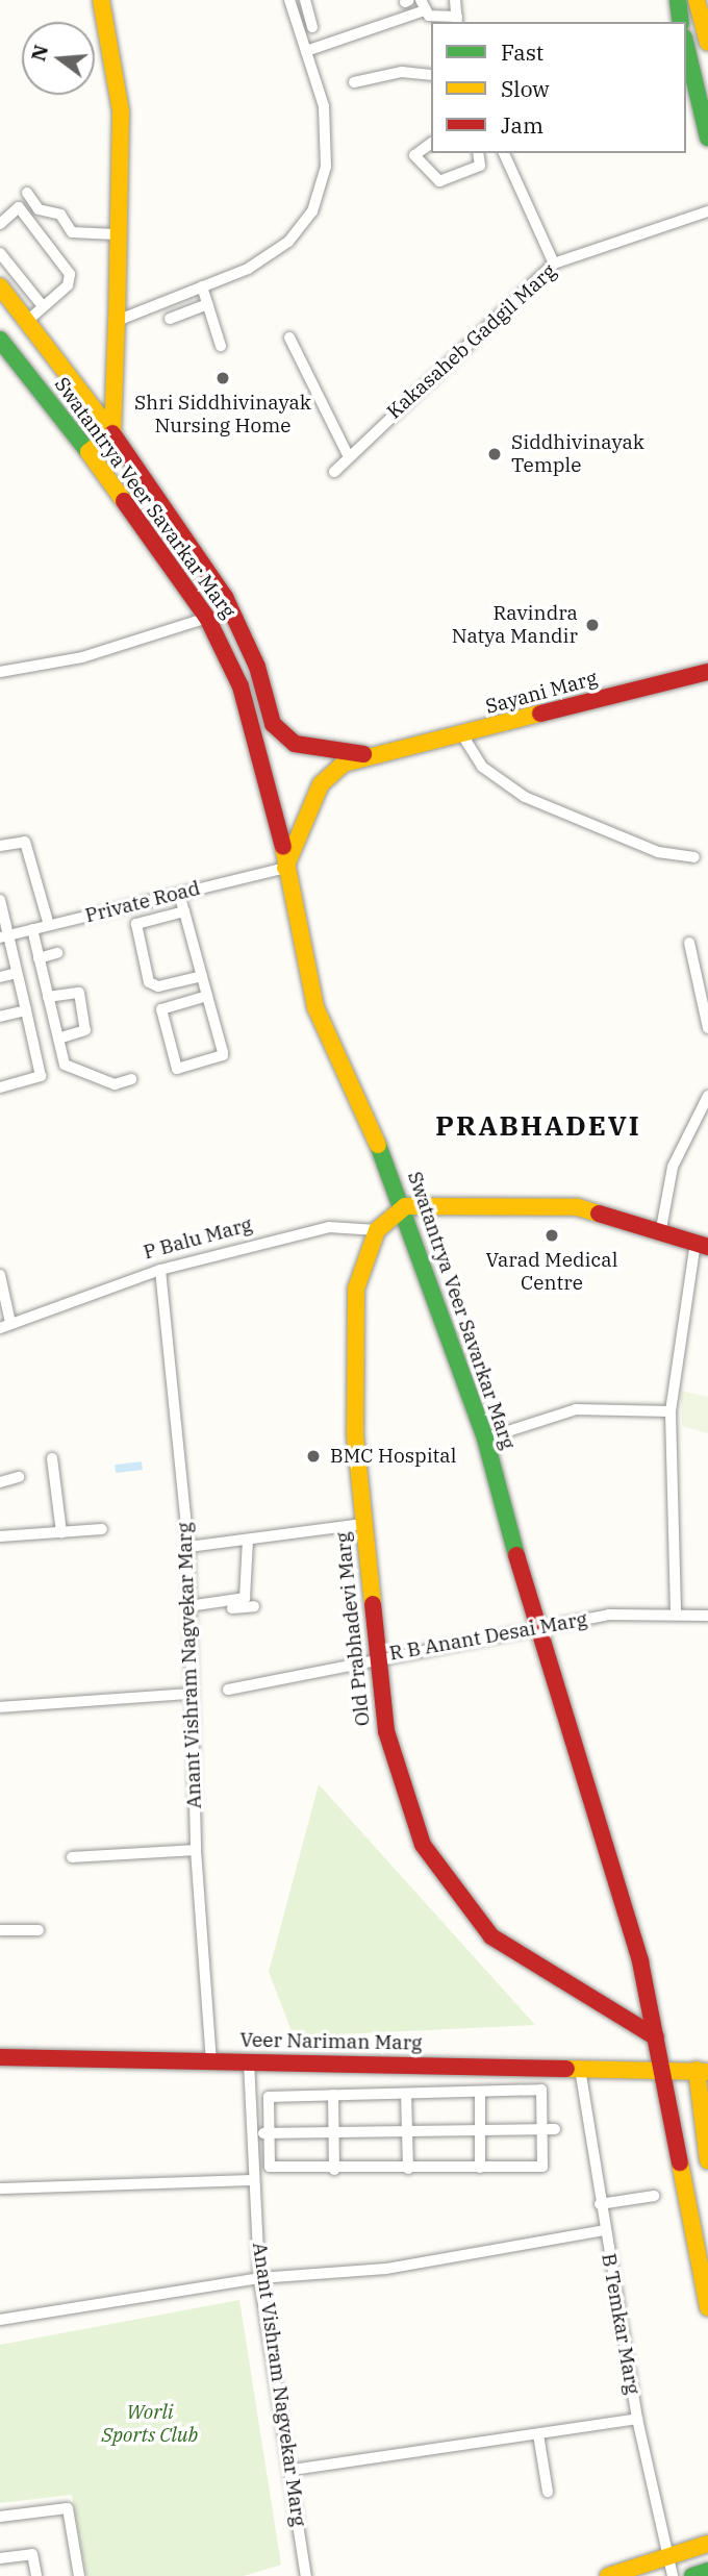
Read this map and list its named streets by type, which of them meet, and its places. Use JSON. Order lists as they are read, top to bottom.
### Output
{
  "streets": {
    "main road": [
      "Swatantrya Veer Savarkar Marg",
      "Sayani Marg",
      "Old Prabhadevi Marg",
      "Veer Nariman Marg"
    ],
    "street": [
      "Kakasaheb Gadgil Marg",
      "Private Road",
      "P Balu Marg",
      "R B Anant Desai Marg",
      "Anant Vishram Nagvekar Marg",
      "B Temkar Marg"
    ]
  },
  "crossings": [
    ["Swatantrya Veer Savarkar Marg", "Sayani Marg"],
    ["Swatantrya Veer Savarkar Marg", "Private Road"],
    ["Swatantrya Veer Savarkar Marg", "Old Prabhadevi Marg"],
    ["Swatantrya Veer Savarkar Marg", "R B Anant Desai Marg"],
    ["Swatantrya Veer Savarkar Marg", "Veer Nariman Marg"],
    ["Sayani Marg", "Private Road"],
    ["P Balu Marg", "Old Prabhadevi Marg"],
    ["P Balu Marg", "Anant Vishram Nagvekar Marg"],
    ["Old Prabhadevi Marg", "R B Anant Desai Marg"],
    ["Anant Vishram Nagvekar Marg", "Veer Nariman Marg"],
    ["Veer Nariman Marg", "B Temkar Marg"]
  ],
  "districts": ["PRABHADEVI"],
  "parks": ["Worli Sports Club"],
  "places": [
    "Shri Siddhivinayak Nursing Home",
    "Siddhivinayak Temple",
    "Ravindra Natya Mandir",
    "Varad Medical Centre",
    "BMC Hospital"
  ],
  "legend": ["Fast", "Slow", "Jam"],
  "north": "left"
}
